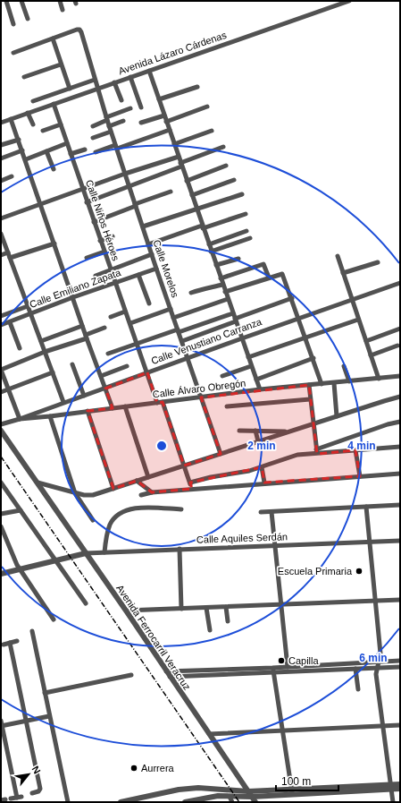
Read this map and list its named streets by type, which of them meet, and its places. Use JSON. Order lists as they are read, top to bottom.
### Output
{
  "streets": {
    "street": [
      "Avenida Lázaro Cárdenas",
      "Calle Niños Héroes",
      "Calle Morelos",
      "Calle Emiliano Zapata",
      "Calle Venustiano Carranza",
      "Calle Álvaro Obregón",
      "Calle Aquiles Serdán",
      "Avenida Ferrocarril Veracruz"
    ]
  },
  "crossings": [
    ["Avenida Lázaro Cárdenas", "Calle Niños Héroes"],
    ["Avenida Lázaro Cárdenas", "Calle Morelos"],
    ["Calle Niños Héroes", "Calle Emiliano Zapata"],
    ["Calle Niños Héroes", "Calle Venustiano Carranza"],
    ["Calle Niños Héroes", "Calle Álvaro Obregón"],
    ["Calle Morelos", "Calle Emiliano Zapata"],
    ["Calle Morelos", "Calle Venustiano Carranza"],
    ["Calle Morelos", "Calle Álvaro Obregón"],
    ["Calle Venustiano Carranza", "Calle Álvaro Obregón"],
    ["Calle Aquiles Serdán", "Avenida Ferrocarril Veracruz"]
  ],
  "places": ["Escuela Primaria", "Capilla", "Aurrera"],
  "scale_bar": "100 m",
  "north": "top right",
  "rings": ["2 min", "4 min", "6 min"]
}
